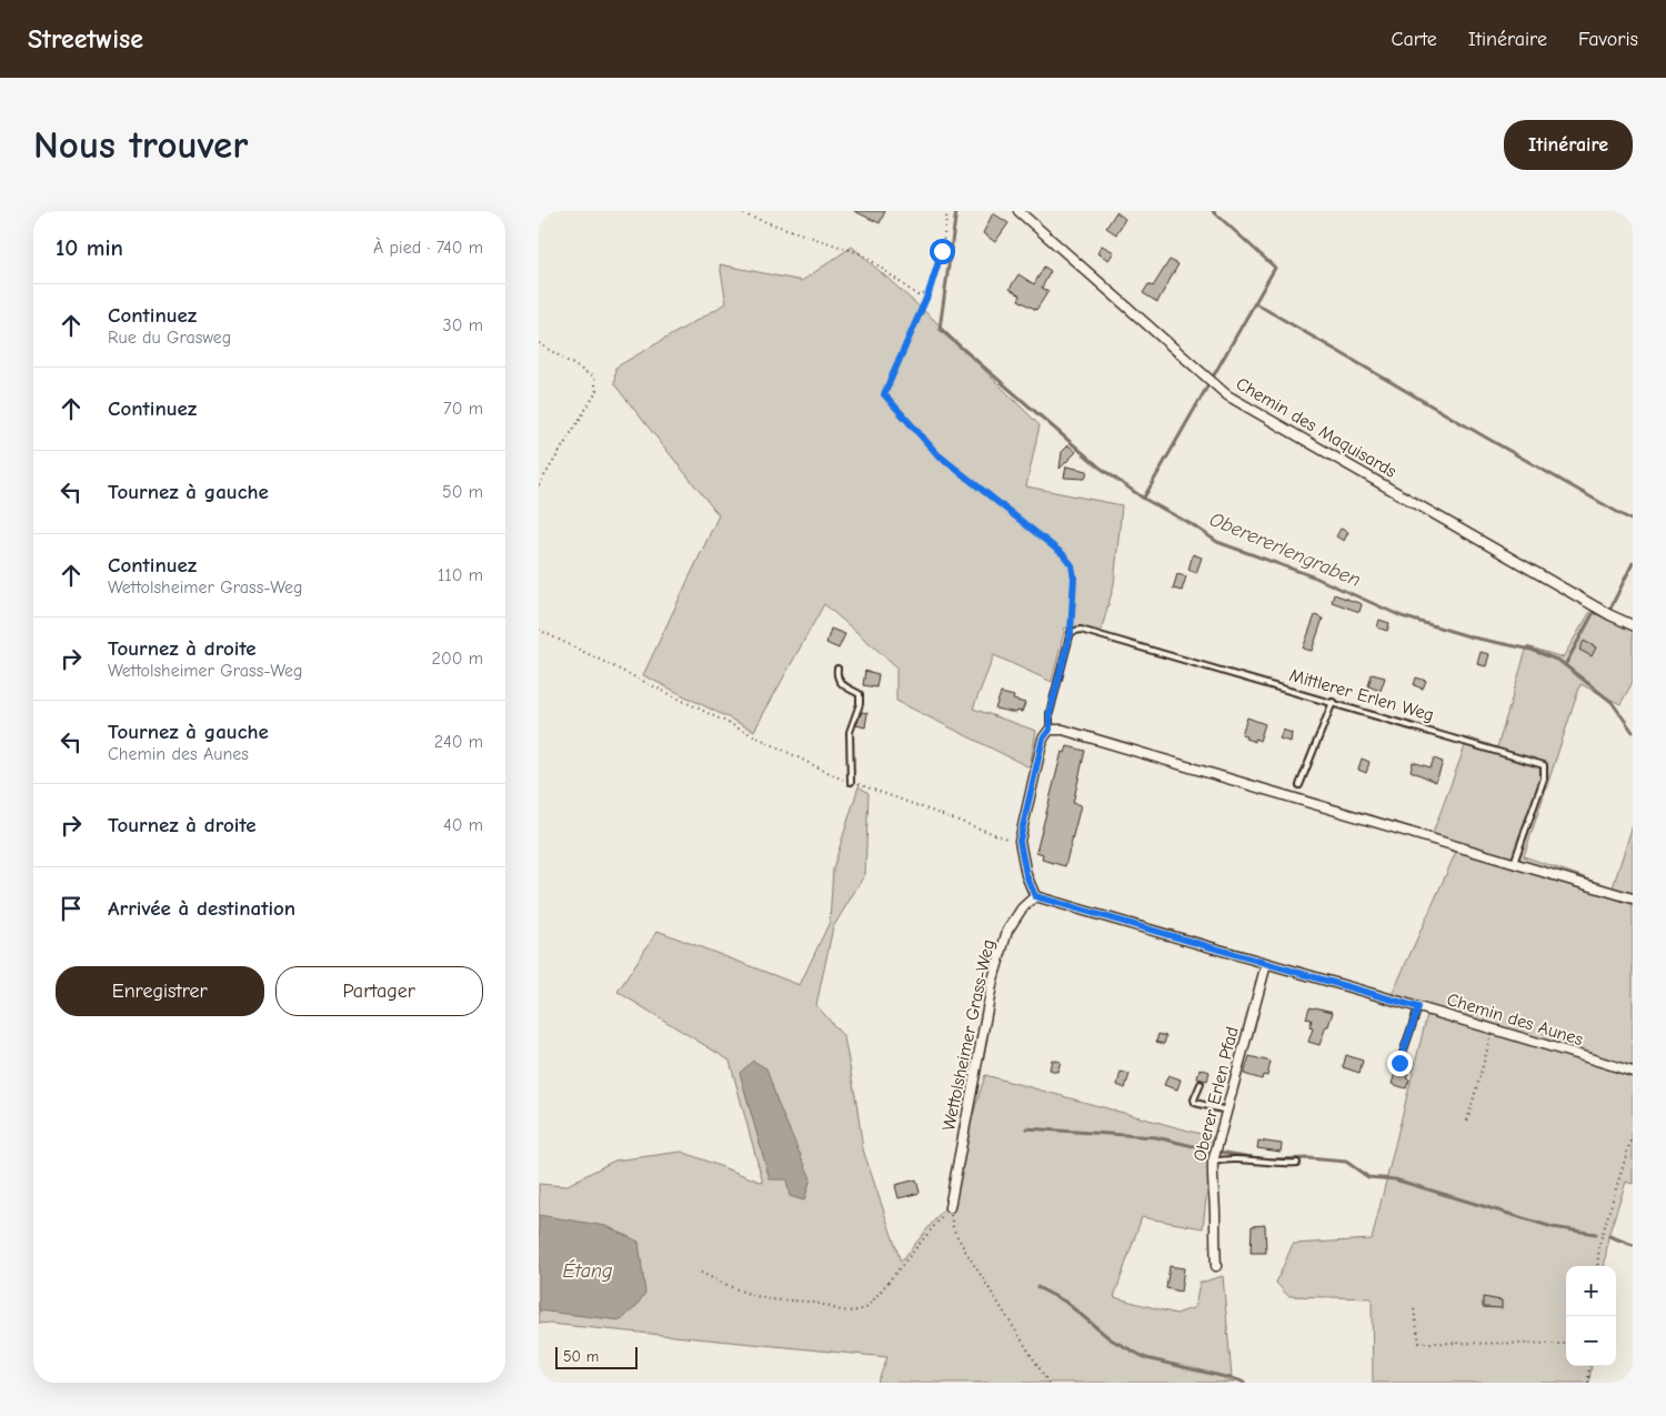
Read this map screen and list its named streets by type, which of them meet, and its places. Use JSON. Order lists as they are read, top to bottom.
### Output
{
  "streets": {
    "street": [
      "Chemin des Maquisards",
      "Chemin des Aunes",
      "Wettolsheimer Grass-Weg",
      "Oberer Erlen Pfad"
    ],
    "lane": ["Mittlerer Erlen Weg"]
  },
  "crossings": [
    ["Chemin des Aunes", "Wettolsheimer Grass-Weg"],
    ["Chemin des Aunes", "Oberer Erlen Pfad"]
  ],
  "water": ["Oberererlengraben", "Étang"],
  "scale_bar": "50 m",
  "page": {
    "header": "Streetwise",
    "nav": ["Carte", "Itinéraire", "Favoris"],
    "buttons": [
      "Itinéraire",
      ["Enregistrer", "Partager"]
    ],
    "title": "Nous trouver",
    "heading": ["10 min", "À pied · 740 m"],
    "list": [
      ["Continuez", "Rue du Grasweg", "30 m"],
      ["Continuez", "70 m"],
      ["Tournez à gauche", "50 m"],
      ["Continuez", "Wettolsheimer Grass-Weg", "110 m"],
      ["Tournez à droite", "Wettolsheimer Grass-Weg", "200 m"],
      ["Tournez à gauche", "Chemin des Aunes", "240 m"],
      ["Tournez à droite", "40 m"],
      "Arrivée à destination"
    ],
    "map_buttons": ["+", "−"],
    "scale": "50 m"
  }
}
